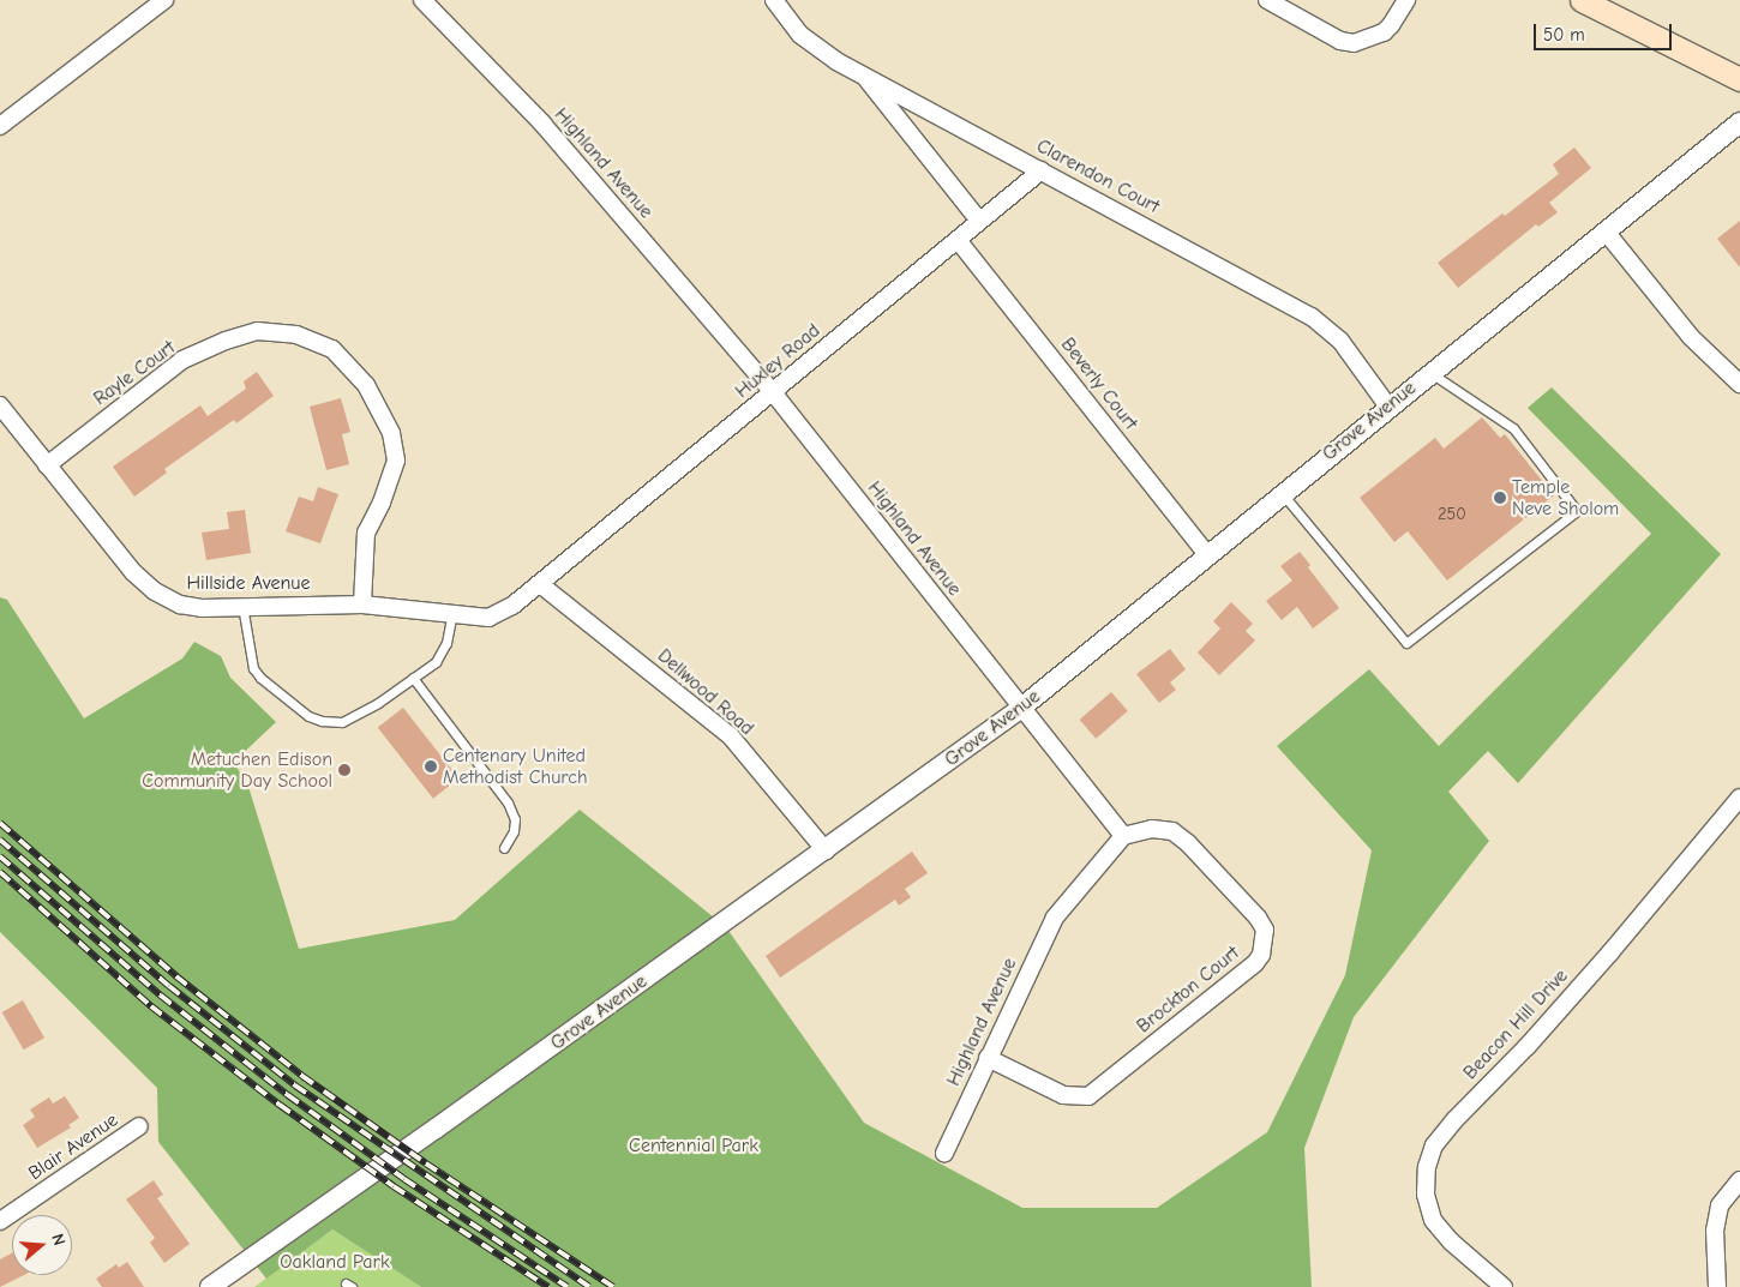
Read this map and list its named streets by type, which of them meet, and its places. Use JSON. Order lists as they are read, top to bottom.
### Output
{
  "streets": {
    "street": [
      "Highland Avenue",
      "Clarendon Court",
      "Huxley Road",
      "Rayle Court",
      "Beverly Court",
      "Grove Avenue",
      "Hillside Avenue",
      "Dellwood Road",
      "Brockton Court",
      "Beacon Hill Drive",
      "Blair Avenue"
    ]
  },
  "crossings": [
    ["Highland Avenue", "Huxley Road"],
    ["Highland Avenue", "Grove Avenue"],
    ["Highland Avenue", "Brockton Court"],
    ["Clarendon Court", "Huxley Road"],
    ["Clarendon Court", "Grove Avenue"],
    ["Huxley Road", "Beverly Court"],
    ["Huxley Road", "Hillside Avenue"],
    ["Huxley Road", "Dellwood Road"],
    ["Rayle Court", "Hillside Avenue"],
    ["Beverly Court", "Grove Avenue"],
    ["Grove Avenue", "Dellwood Road"],
    ["Hillside Avenue", "Dellwood Road"]
  ],
  "parks": ["Centennial Park", "Oakland Park"],
  "places": ["Temple Neve Sholom", "Centenary United Methodist Church", "Metuchen Edison Community Day School"],
  "house_numbers": ["250"],
  "scale_bar": "50 m",
  "north": "right"
}
